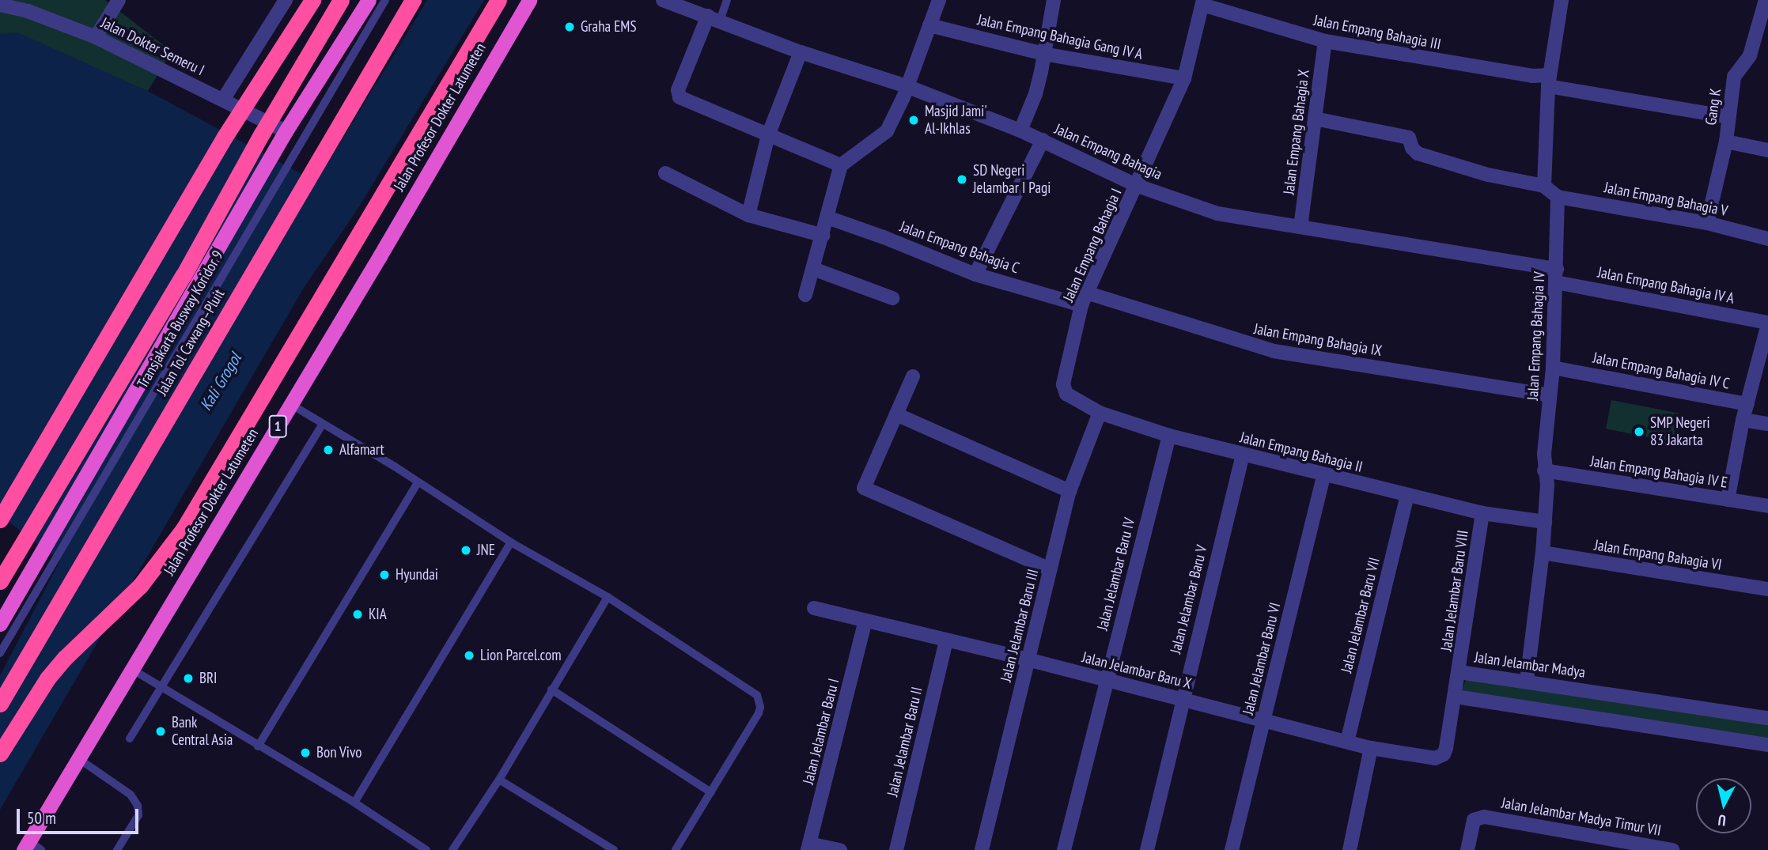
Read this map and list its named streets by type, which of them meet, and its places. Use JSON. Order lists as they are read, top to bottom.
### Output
{
  "streets": {
    "highway": ["Jalan Profesor Dokter Latumeten", "Jalan Tol Cawang–Pluit", "1"],
    "street": [
      "Jalan Empang Bahagia III",
      "Jalan Empang Bahagia Gang IV A",
      "Jalan Dokter Semeru I",
      "Gang K",
      "Jalan Empang Bahagia X",
      "Jalan Empang Bahagia",
      "Jalan Empang Bahagia V",
      "Jalan Empang Bahagia I",
      "Jalan Empang Bahagia C",
      "Jalan Empang Bahagia IV A",
      "Jalan Empang Bahagia IV",
      "Jalan Empang Bahagia IX",
      "Jalan Empang Bahagia IV C",
      "Jalan Empang Bahagia II",
      "Jalan Empang Bahagia IV E",
      "Jalan Empang Bahagia VI",
      "Jalan Jelambar Baru IV",
      "Jalan Jelambar Baru VIII",
      "Jalan Jelambar Baru V",
      "Jalan Jelambar Baru VII",
      "Jalan Jelambar Baru III",
      "Jalan Jelambar Baru VI",
      "Jalan Jelambar Madya",
      "Jalan Jelambar Baru X",
      "Jalan Jelambar Baru I",
      "Jalan Jelambar Baru II",
      "Jalan Jelambar Madya Timur VII"
    ],
    "lane": ["Transjakarta Busway Koridor 9"]
  },
  "crossings": [
    ["Jalan Empang Bahagia III", "Gang K"],
    ["Jalan Empang Bahagia III", "Jalan Empang Bahagia X"],
    ["Jalan Empang Bahagia III", "Jalan Empang Bahagia I"],
    ["Jalan Empang Bahagia Gang IV A", "Jalan Empang Bahagia I"],
    ["Gang K", "Jalan Empang Bahagia V"],
    ["Jalan Empang Bahagia X", "Jalan Empang Bahagia"],
    ["Jalan Empang Bahagia", "Jalan Empang Bahagia I"],
    ["Jalan Empang Bahagia", "Jalan Empang Bahagia IV A"],
    ["Jalan Empang Bahagia", "Jalan Empang Bahagia IV"],
    ["Jalan Empang Bahagia V", "Jalan Empang Bahagia IV"],
    ["Jalan Empang Bahagia I", "Jalan Empang Bahagia C"],
    ["Jalan Empang Bahagia I", "Jalan Empang Bahagia IX"],
    ["Jalan Empang Bahagia I", "Jalan Empang Bahagia II"],
    ["Jalan Empang Bahagia C", "Jalan Empang Bahagia IX"],
    ["Jalan Empang Bahagia IV A", "Jalan Empang Bahagia IV"],
    ["Jalan Empang Bahagia IV", "Jalan Empang Bahagia IX"],
    ["Jalan Empang Bahagia IV", "Jalan Empang Bahagia IV C"],
    ["Jalan Empang Bahagia IV", "Jalan Empang Bahagia II"],
    ["Jalan Empang Bahagia IV", "Jalan Empang Bahagia IV E"],
    ["Jalan Empang Bahagia IV", "Jalan Empang Bahagia VI"],
    ["Jalan Empang Bahagia IV", "Jalan Jelambar Madya"],
    ["Jalan Empang Bahagia II", "Jalan Jelambar Baru IV"],
    ["Jalan Empang Bahagia II", "Jalan Jelambar Baru VIII"],
    ["Jalan Empang Bahagia II", "Jalan Jelambar Baru V"],
    ["Jalan Empang Bahagia II", "Jalan Jelambar Baru VII"],
    ["Jalan Empang Bahagia II", "Jalan Jelambar Baru III"],
    ["Jalan Empang Bahagia II", "Jalan Jelambar Baru VI"],
    ["Jalan Jelambar Baru IV", "Jalan Jelambar Baru X"],
    ["Jalan Jelambar Baru VIII", "Jalan Jelambar Madya"],
    ["Jalan Jelambar Baru V", "Jalan Jelambar Baru X"],
    ["Jalan Jelambar Baru VII", "Jalan Jelambar Baru X"],
    ["Jalan Jelambar Baru III", "Jalan Jelambar Baru X"],
    ["Jalan Jelambar Baru VI", "Jalan Jelambar Baru X"],
    ["Jalan Jelambar Madya", "Jalan Jelambar Baru X"],
    ["Jalan Jelambar Baru X", "Jalan Jelambar Baru I"],
    ["Jalan Jelambar Baru X", "Jalan Jelambar Baru II"]
  ],
  "water": ["Kali Grogol"],
  "places": [
    "Graha EMS",
    "Masjid Jami' Al-Ikhlas",
    "SD Negeri Jelambar I Pagi",
    "SMP Negeri 83 Jakarta",
    "Alfamart",
    "JNE",
    "Hyundai",
    "KIA",
    "Lion Parcel.com",
    "BRI",
    "Bank Central Asia",
    "Bon Vivo"
  ],
  "scale_bar": "50 m",
  "north": "bottom"
}
